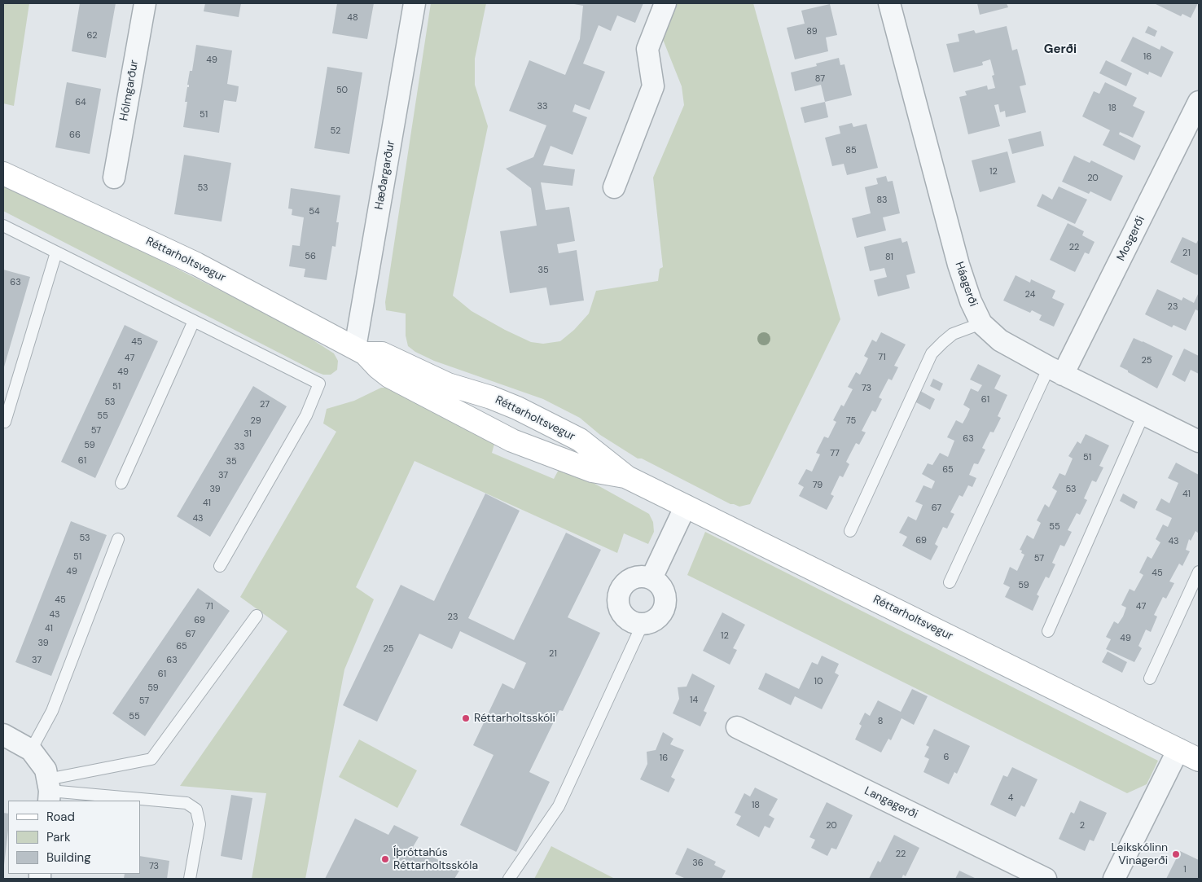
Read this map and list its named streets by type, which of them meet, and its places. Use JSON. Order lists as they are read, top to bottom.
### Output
{
  "streets": {
    "street": [
      "Hólmgarður",
      "Hæðargarður",
      "Mosgerði",
      "Réttarholtsvegur",
      "Háagerði",
      "Langagerði"
    ]
  },
  "crossings": [
    ["Hæðargarður", "Réttarholtsvegur"],
    ["Mosgerði", "Háagerði"]
  ],
  "districts": ["Gerði"],
  "places": ["Réttarholtsskóli", "Leikskólinn Vinagerði", "Íþróttahús Réttarholtsskóla"],
  "house_numbers": [
    "48",
    "89",
    "62",
    "16",
    "49",
    "87",
    "50",
    "64",
    "33",
    "18",
    "51",
    "52",
    "66",
    "85",
    "12",
    "20",
    "53",
    "83",
    "54",
    "22",
    "21",
    "56",
    "81",
    "35",
    "63",
    "24",
    "23",
    "45",
    "71",
    "47",
    "25",
    "49",
    "51",
    "73",
    "61",
    "53",
    "27",
    "55",
    "29",
    "75",
    "57",
    "31",
    "63",
    "59",
    "33",
    "77",
    "51",
    "61",
    "35",
    "65",
    "37",
    "79",
    "39",
    "53",
    "41",
    "41",
    "67",
    "43",
    "55",
    "53",
    "69",
    "43",
    "51",
    "57",
    "49",
    "45",
    "59",
    "45",
    "71",
    "47",
    "43",
    "23",
    "69",
    "41",
    "67",
    "12",
    "49",
    "39",
    "65",
    "25",
    "21",
    "37",
    "63",
    "61",
    "10",
    "59",
    "14",
    "57",
    "55",
    "8",
    "6",
    "16",
    "4",
    "18",
    "20",
    "2",
    "22",
    "36",
    "73",
    "1"
  ],
  "legend": ["Road", "Park", "Building"]
}
